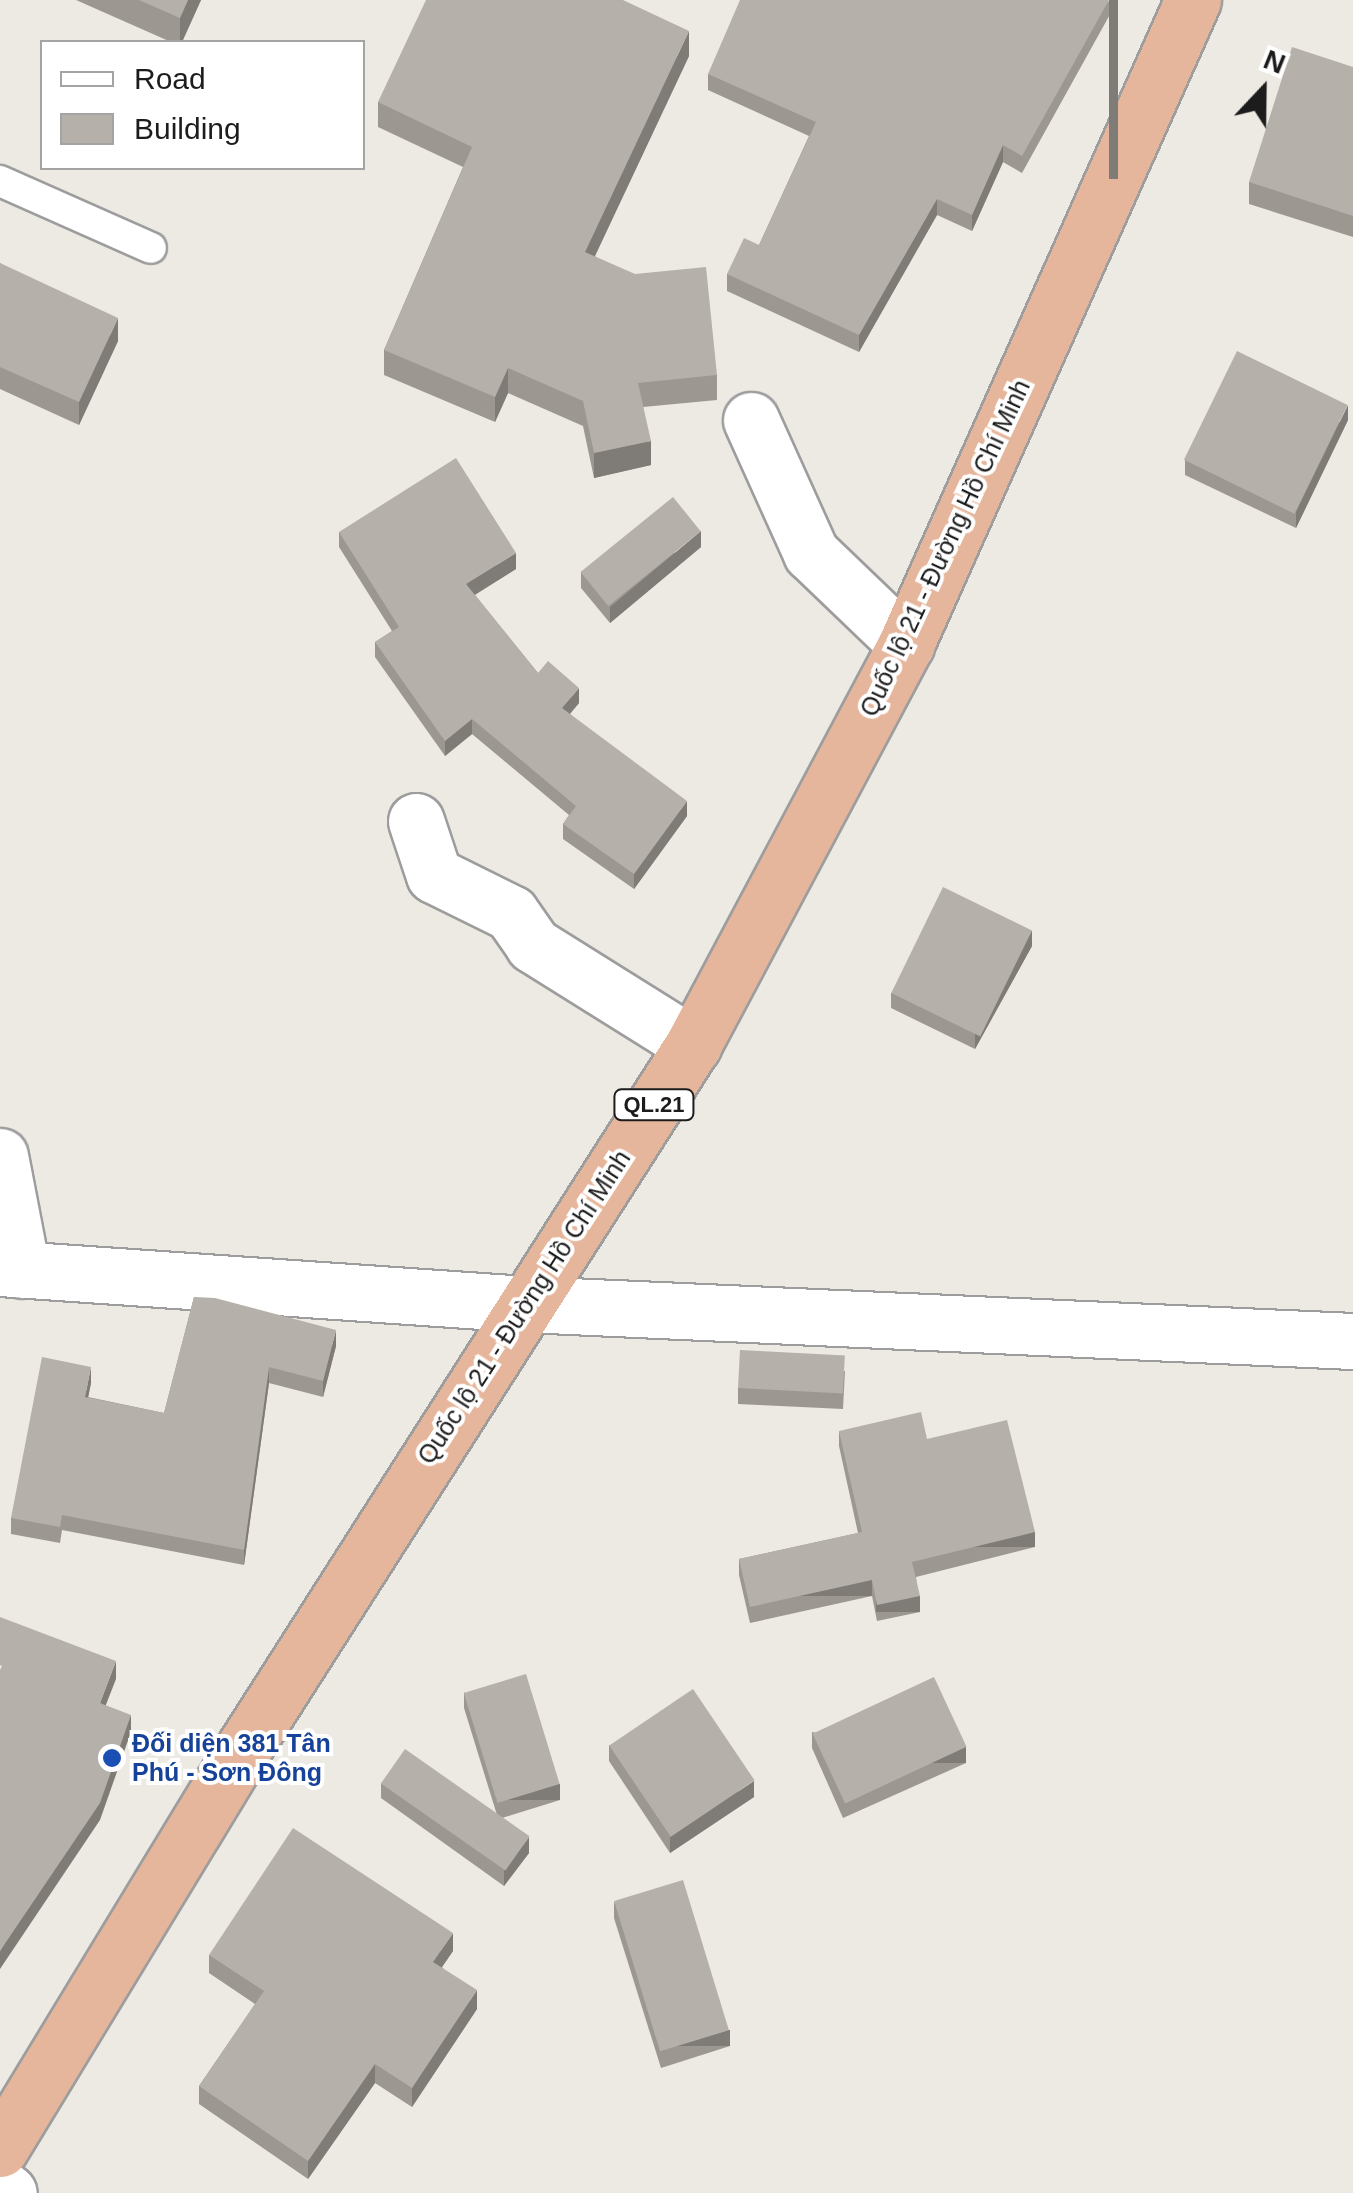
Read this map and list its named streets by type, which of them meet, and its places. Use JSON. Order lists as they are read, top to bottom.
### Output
{
  "streets": {
    "highway": ["Quốc lộ 21 - Đường Hồ Chí Minh", "QL.21"]
  },
  "places": ["Đối diện 381 Tân Phú - Sơn Đông"],
  "legend": ["Road", "Building"],
  "north": "top"
}
